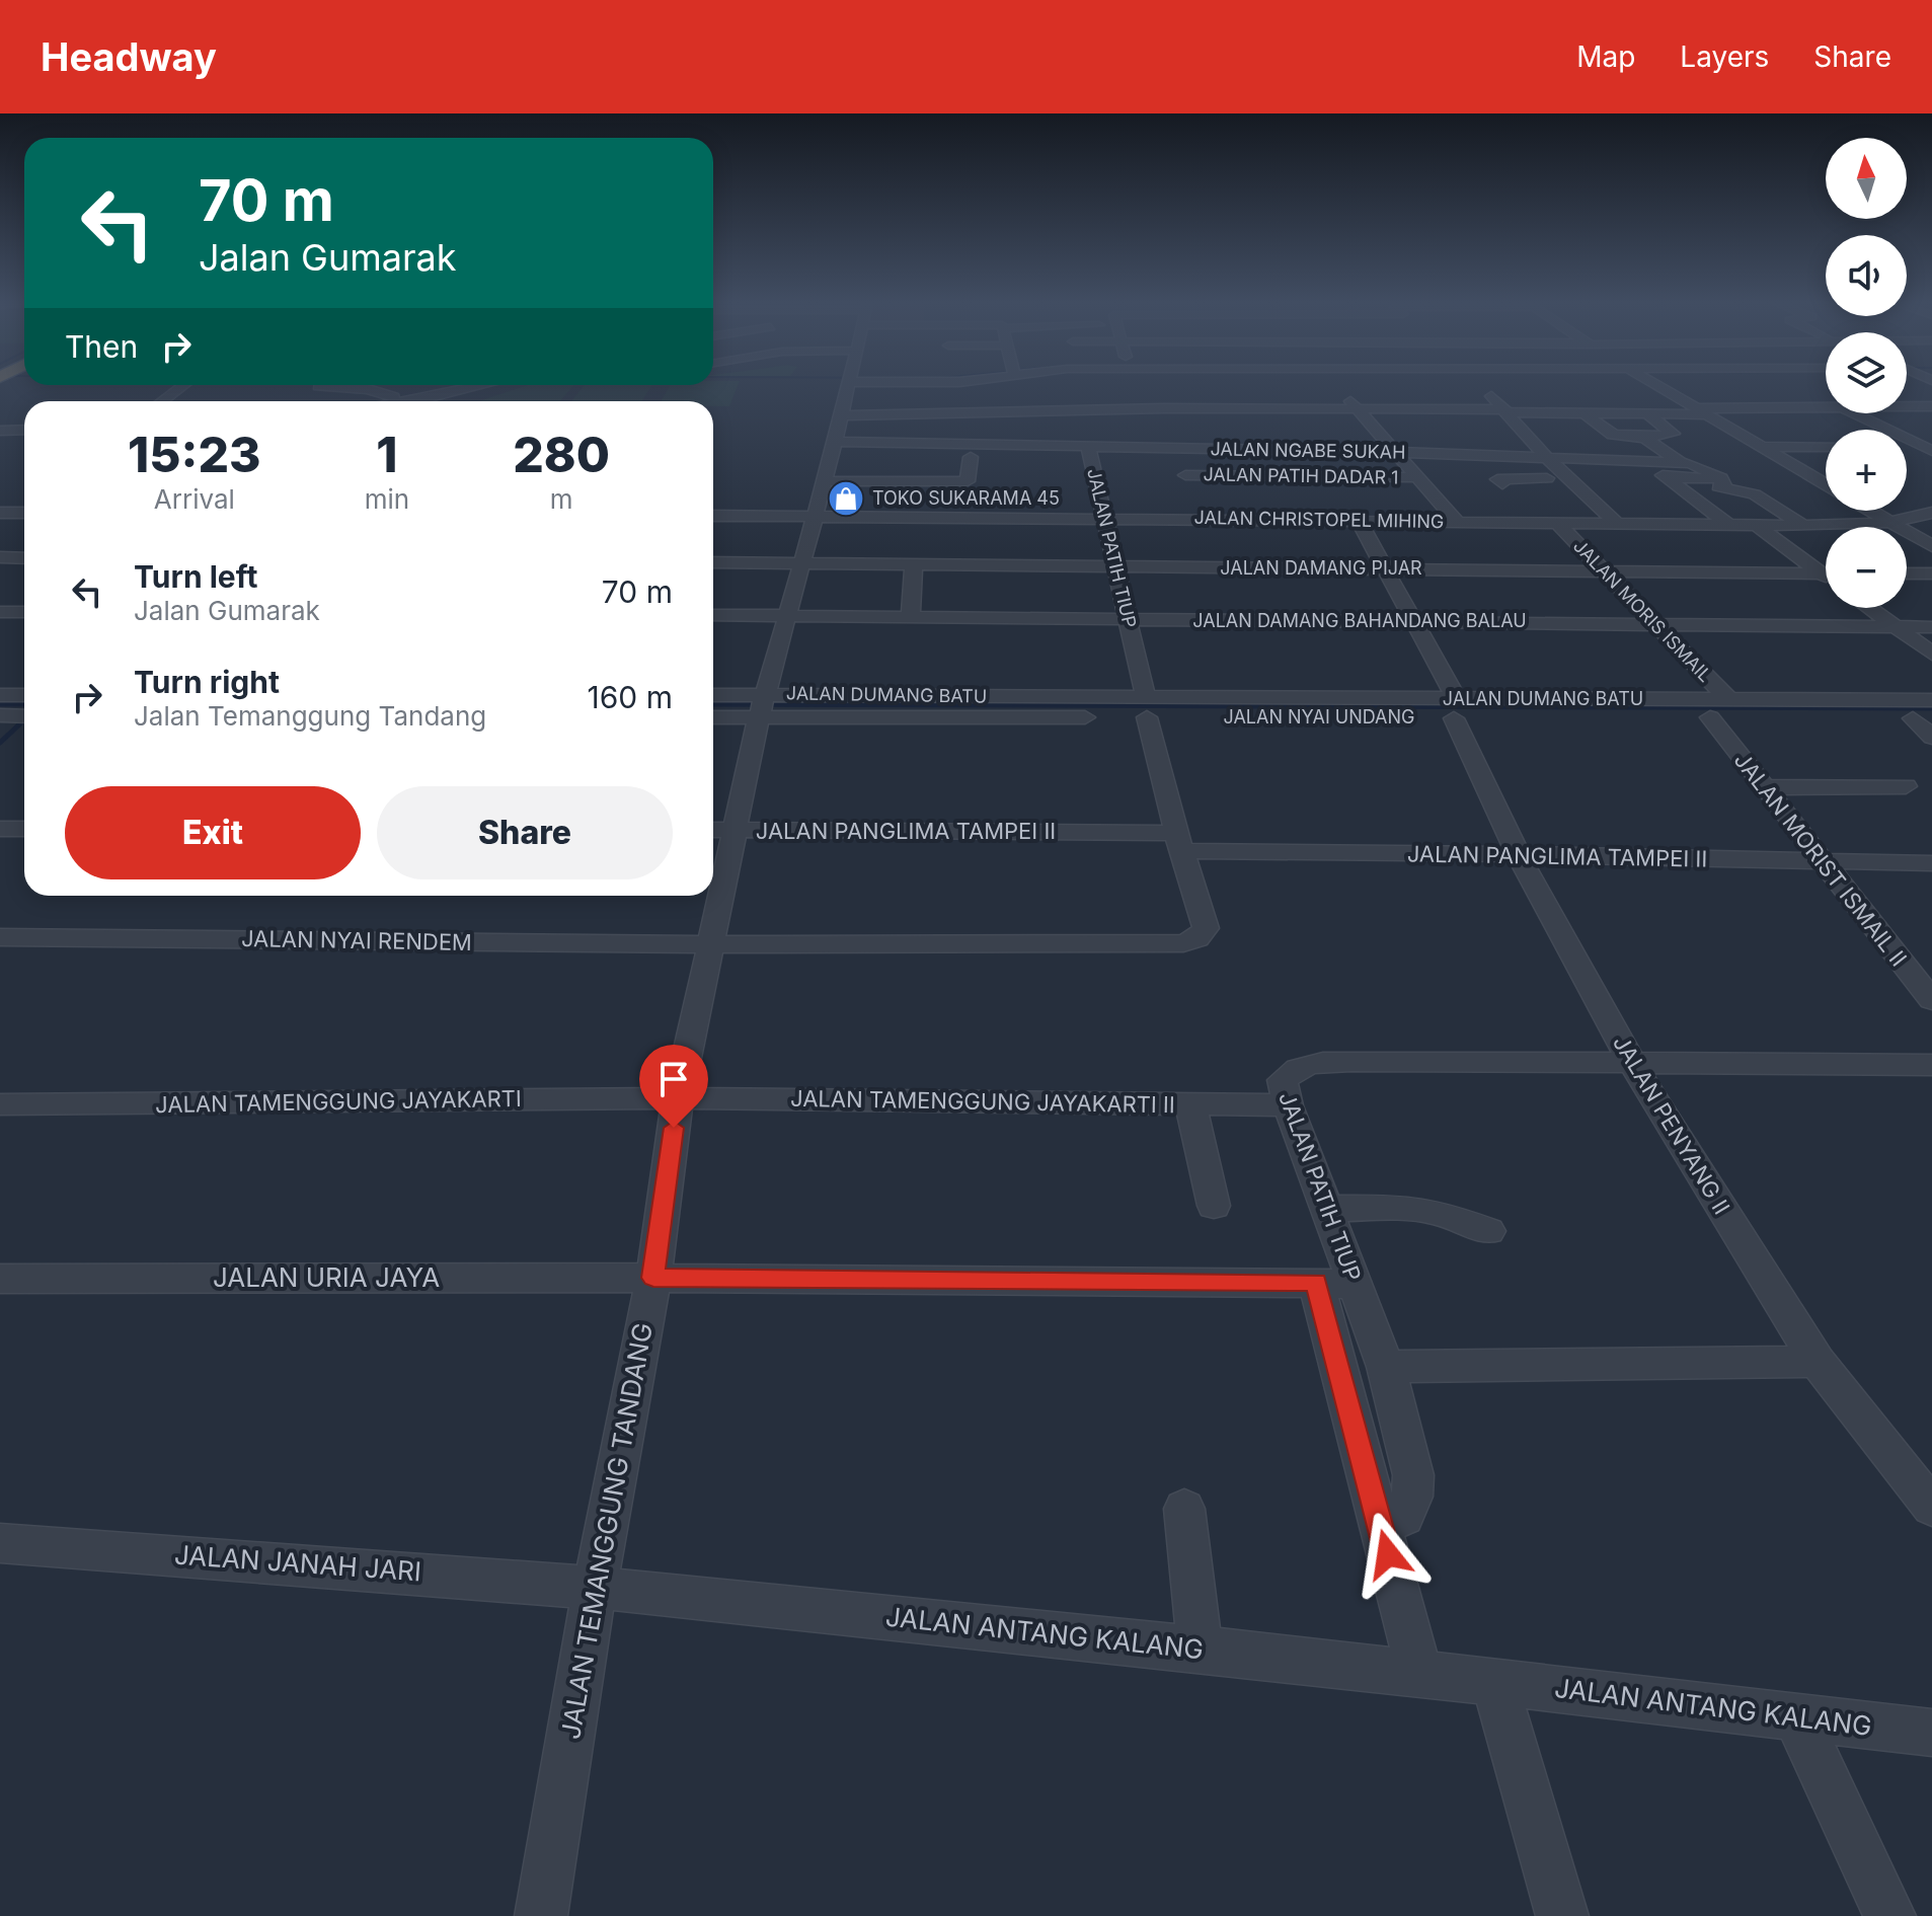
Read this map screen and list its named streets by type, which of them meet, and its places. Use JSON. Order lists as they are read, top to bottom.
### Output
{
  "streets": {
    "street": [
      "JALAN NGABE SUKAH",
      "JALAN PATIH DADAR 1",
      "JALAN CHRISTOPEL MIHING",
      "JALAN PATIH TIUP",
      "JALAN DAMANG PIJAR",
      "JALAN MORIS ISMAIL",
      "JALAN DAMANG BAHANDANG BALAU",
      "JALAN DUMANG BATU",
      "JALAN NYAI UNDANG",
      "JALAN PANGLIMA TAMPEI II",
      "JALAN MORIST ISMAIL II",
      "JALAN NYAI RENDEM",
      "JALAN TAMENGGUNG JAYAKARTI",
      "JALAN TAMENGGUNG JAYAKARTI II",
      "JALAN PENYANG II",
      "JALAN URIA JAYA",
      "JALAN TEMANGGUNG TANDANG",
      "JALAN JANAH JARI",
      "JALAN ANTANG KALANG"
    ]
  },
  "crossings": [
    ["JALAN NGABE SUKAH", "JALAN CHRISTOPEL MIHING"],
    ["JALAN NGABE SUKAH", "JALAN PATIH TIUP"],
    ["JALAN NGABE SUKAH", "JALAN TEMANGGUNG TANDANG"],
    ["JALAN PATIH DADAR 1", "JALAN CHRISTOPEL MIHING"],
    ["JALAN CHRISTOPEL MIHING", "JALAN PATIH TIUP"],
    ["JALAN CHRISTOPEL MIHING", "JALAN MORIS ISMAIL"],
    ["JALAN CHRISTOPEL MIHING", "JALAN PENYANG II"],
    ["JALAN CHRISTOPEL MIHING", "JALAN TEMANGGUNG TANDANG"],
    ["JALAN PATIH TIUP", "JALAN DAMANG PIJAR"],
    ["JALAN PATIH TIUP", "JALAN DAMANG BAHANDANG BALAU"],
    ["JALAN PATIH TIUP", "JALAN NYAI UNDANG"],
    ["JALAN PATIH TIUP", "JALAN PANGLIMA TAMPEI II"],
    ["JALAN PATIH TIUP", "JALAN NYAI RENDEM"],
    ["JALAN PATIH TIUP", "JALAN TAMENGGUNG JAYAKARTI II"],
    ["JALAN PATIH TIUP", "JALAN PENYANG II"],
    ["JALAN PATIH TIUP", "JALAN URIA JAYA"],
    ["JALAN DAMANG PIJAR", "JALAN MORIS ISMAIL"],
    ["JALAN DAMANG PIJAR", "JALAN PENYANG II"],
    ["JALAN DAMANG PIJAR", "JALAN TEMANGGUNG TANDANG"],
    ["JALAN MORIS ISMAIL", "JALAN DAMANG BAHANDANG BALAU"],
    ["JALAN MORIS ISMAIL", "JALAN DUMANG BATU"],
    ["JALAN DAMANG BAHANDANG BALAU", "JALAN PENYANG II"],
    ["JALAN DAMANG BAHANDANG BALAU", "JALAN TEMANGGUNG TANDANG"],
    ["JALAN DUMANG BATU", "JALAN NYAI UNDANG"],
    ["JALAN DUMANG BATU", "JALAN PENYANG II"],
    ["JALAN NYAI UNDANG", "JALAN MORIST ISMAIL II"],
    ["JALAN NYAI UNDANG", "JALAN PENYANG II"],
    ["JALAN NYAI UNDANG", "JALAN TEMANGGUNG TANDANG"],
    ["JALAN PANGLIMA TAMPEI II", "JALAN MORIST ISMAIL II"],
    ["JALAN PANGLIMA TAMPEI II", "JALAN NYAI RENDEM"],
    ["JALAN PANGLIMA TAMPEI II", "JALAN PENYANG II"],
    ["JALAN PANGLIMA TAMPEI II", "JALAN TEMANGGUNG TANDANG"],
    ["JALAN NYAI RENDEM", "JALAN TEMANGGUNG TANDANG"],
    ["JALAN TAMENGGUNG JAYAKARTI", "JALAN TAMENGGUNG JAYAKARTI II"],
    ["JALAN TAMENGGUNG JAYAKARTI", "JALAN TEMANGGUNG TANDANG"],
    ["JALAN TAMENGGUNG JAYAKARTI II", "JALAN TEMANGGUNG TANDANG"],
    ["JALAN URIA JAYA", "JALAN TEMANGGUNG TANDANG"],
    ["JALAN TEMANGGUNG TANDANG", "JALAN JANAH JARI"],
    ["JALAN TEMANGGUNG TANDANG", "JALAN ANTANG KALANG"],
    ["JALAN JANAH JARI", "JALAN ANTANG KALANG"]
  ],
  "places": {
    "shop": ["TOKO SUKARAMA 45"]
  },
  "north": "top",
  "page": {
    "header": "Headway",
    "nav": ["Map", "Layers", "Share"],
    "map_buttons": ["+", "−"],
    "turn": ["70 m", "Jalan Gumarak"],
    "then": "Then",
    "eta": [
      "15:23",
      "Arrival",
      "1",
      "min",
      "280",
      "m"
    ],
    "list": [
      {
        "name": "Turn left",
        "note": "Jalan Gumarak",
        "value": "70 m"
      },
      {
        "name": "Turn right",
        "note": "Jalan Temanggung Tandang",
        "value": "160 m"
      }
    ],
    "buttons": ["Exit", "Share"]
  }
}
